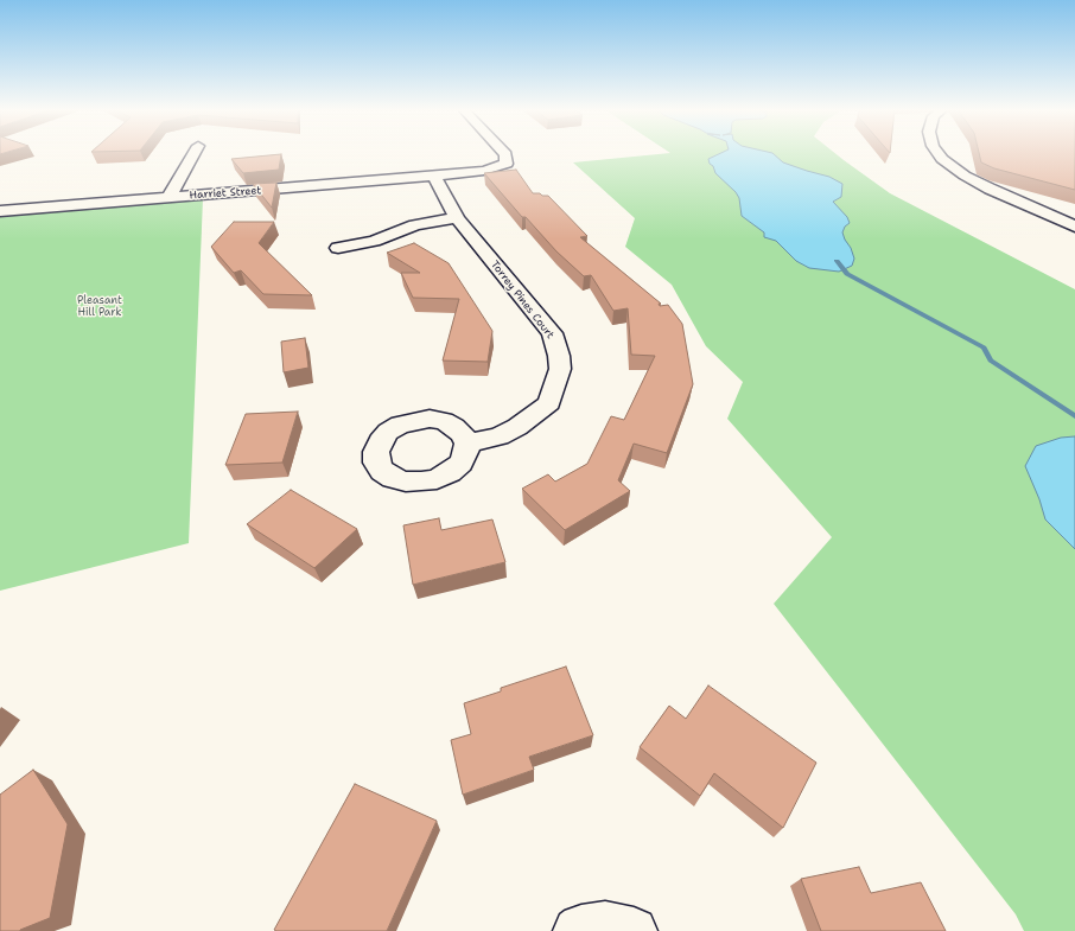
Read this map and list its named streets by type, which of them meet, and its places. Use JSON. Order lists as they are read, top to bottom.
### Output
{
  "streets": {
    "street": ["Harriet Street", "Torrey Pines Court"]
  },
  "crossings": [
    ["Harriet Street", "Torrey Pines Court"]
  ],
  "parks": ["Pleasant Hill Park"]
}
